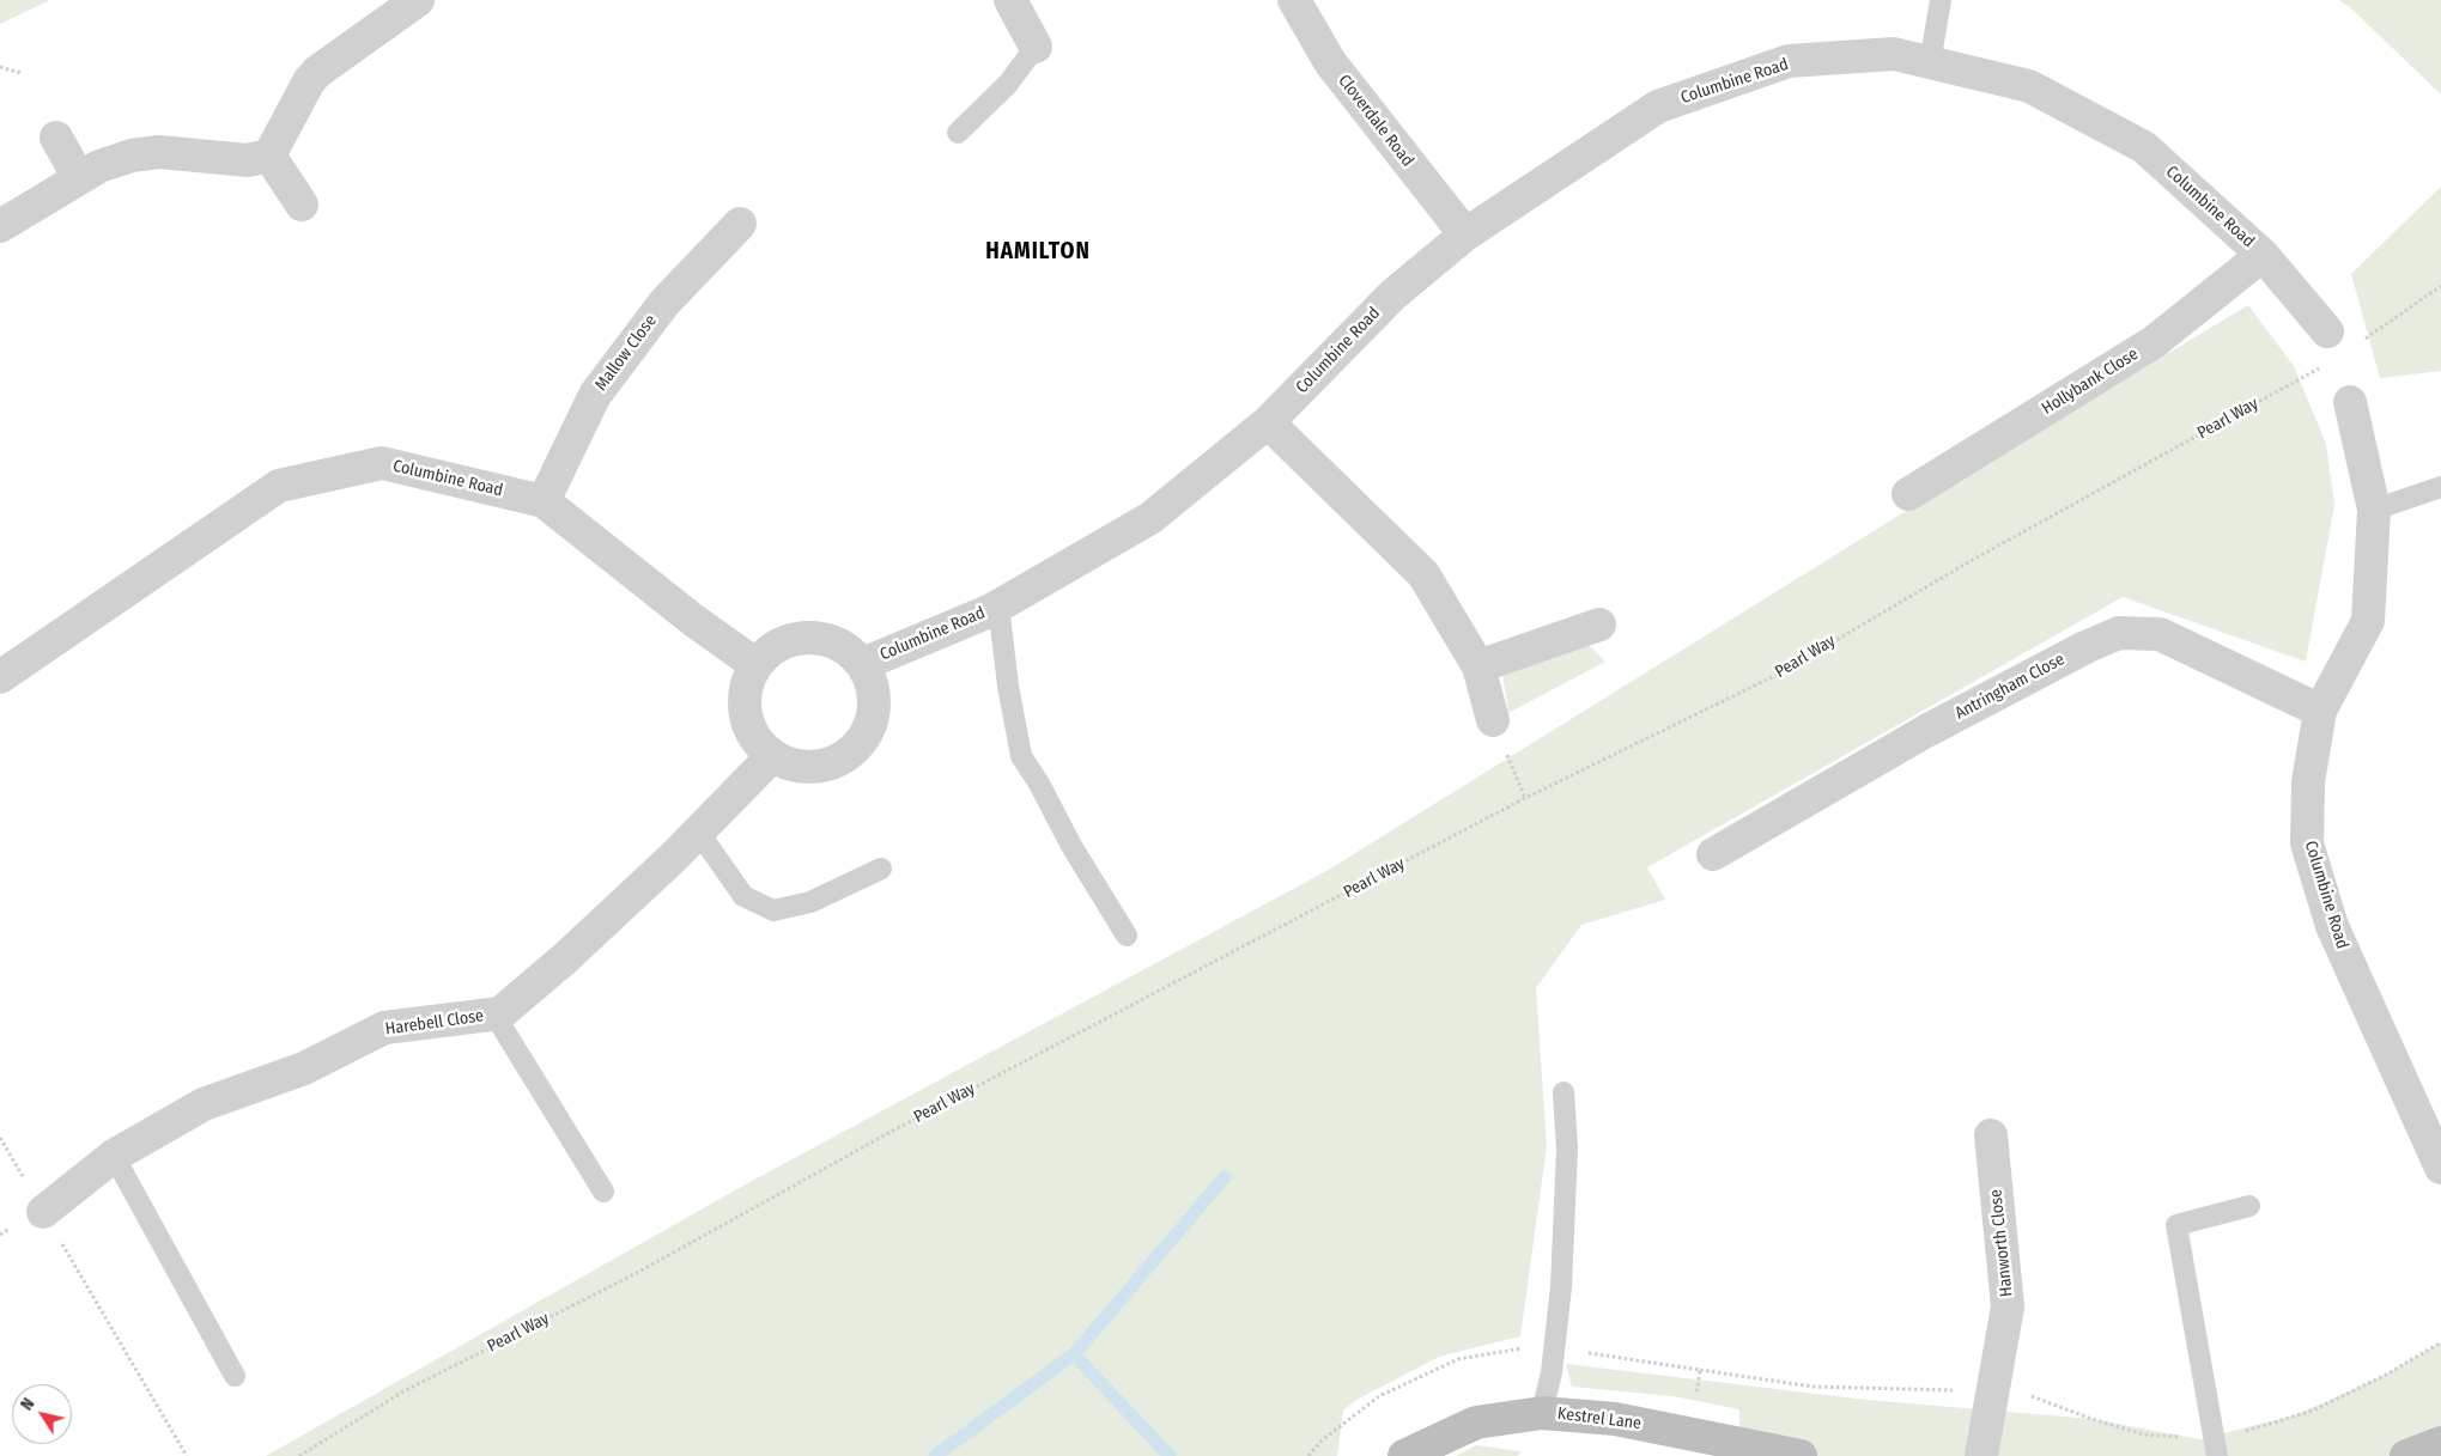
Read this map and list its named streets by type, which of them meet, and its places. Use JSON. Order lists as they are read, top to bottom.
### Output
{
  "streets": {
    "street": [
      "Columbine Road",
      "Cloverdale Road",
      "Mallow Close",
      "Hollybank Close",
      "Antringham Close",
      "Harebell Close",
      "Hanworth Close",
      "Kestrel Lane"
    ],
    "path": ["Pearl Way"]
  },
  "crossings": [
    ["Columbine Road", "Cloverdale Road"],
    ["Columbine Road", "Mallow Close"],
    ["Columbine Road", "Hollybank Close"],
    ["Columbine Road", "Antringham Close"],
    ["Columbine Road", "Harebell Close"]
  ],
  "districts": ["HAMILTON"],
  "north": "top left"
}
